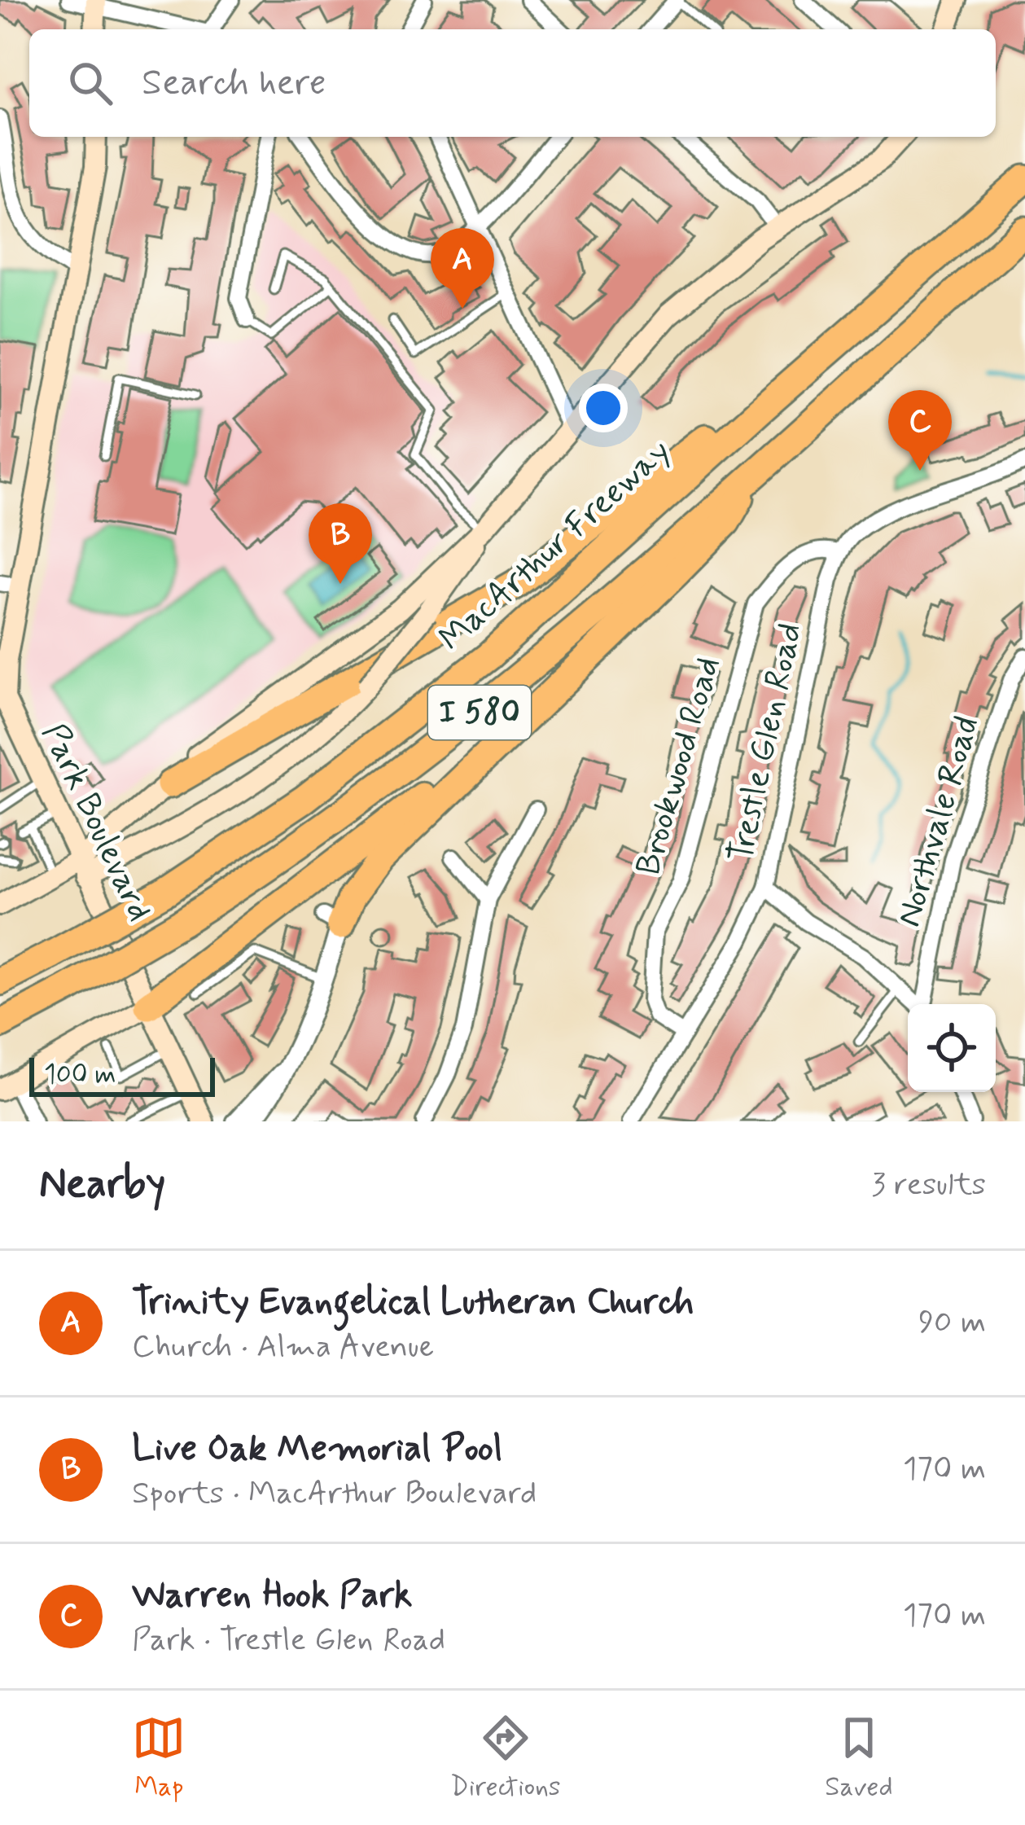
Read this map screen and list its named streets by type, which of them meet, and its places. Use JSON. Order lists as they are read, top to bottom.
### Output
{
  "streets": {
    "highway": ["MacArthur Freeway", "I 580"],
    "main road": ["Park Boulevard"],
    "street": ["Trestle Glen Road", "Brookwood Road", "Northvale Road"]
  },
  "crossings": [
    ["Trestle Glen Road", "Brookwood Road"]
  ],
  "scale_bar": "100 m",
  "page": {
    "search": "Search here",
    "pins": ["A", "C", "B"],
    "scale": "100 m",
    "heading": ["Nearby", "3 results"],
    "list": [
      {
        "mark": "A",
        "name": "Trinity Evangelical Lutheran Church",
        "note": "Church · Alma Avenue",
        "value": "90 m"
      },
      {
        "mark": "B",
        "name": "Live Oak Memorial Pool",
        "note": "Sports · MacArthur Boulevard",
        "value": "170 m"
      },
      {
        "mark": "C",
        "name": "Warren Hook Park",
        "note": "Park · Trestle Glen Road",
        "value": "170 m"
      }
    ],
    "nav": ["Map", "Directions", "Saved"]
  }
}
